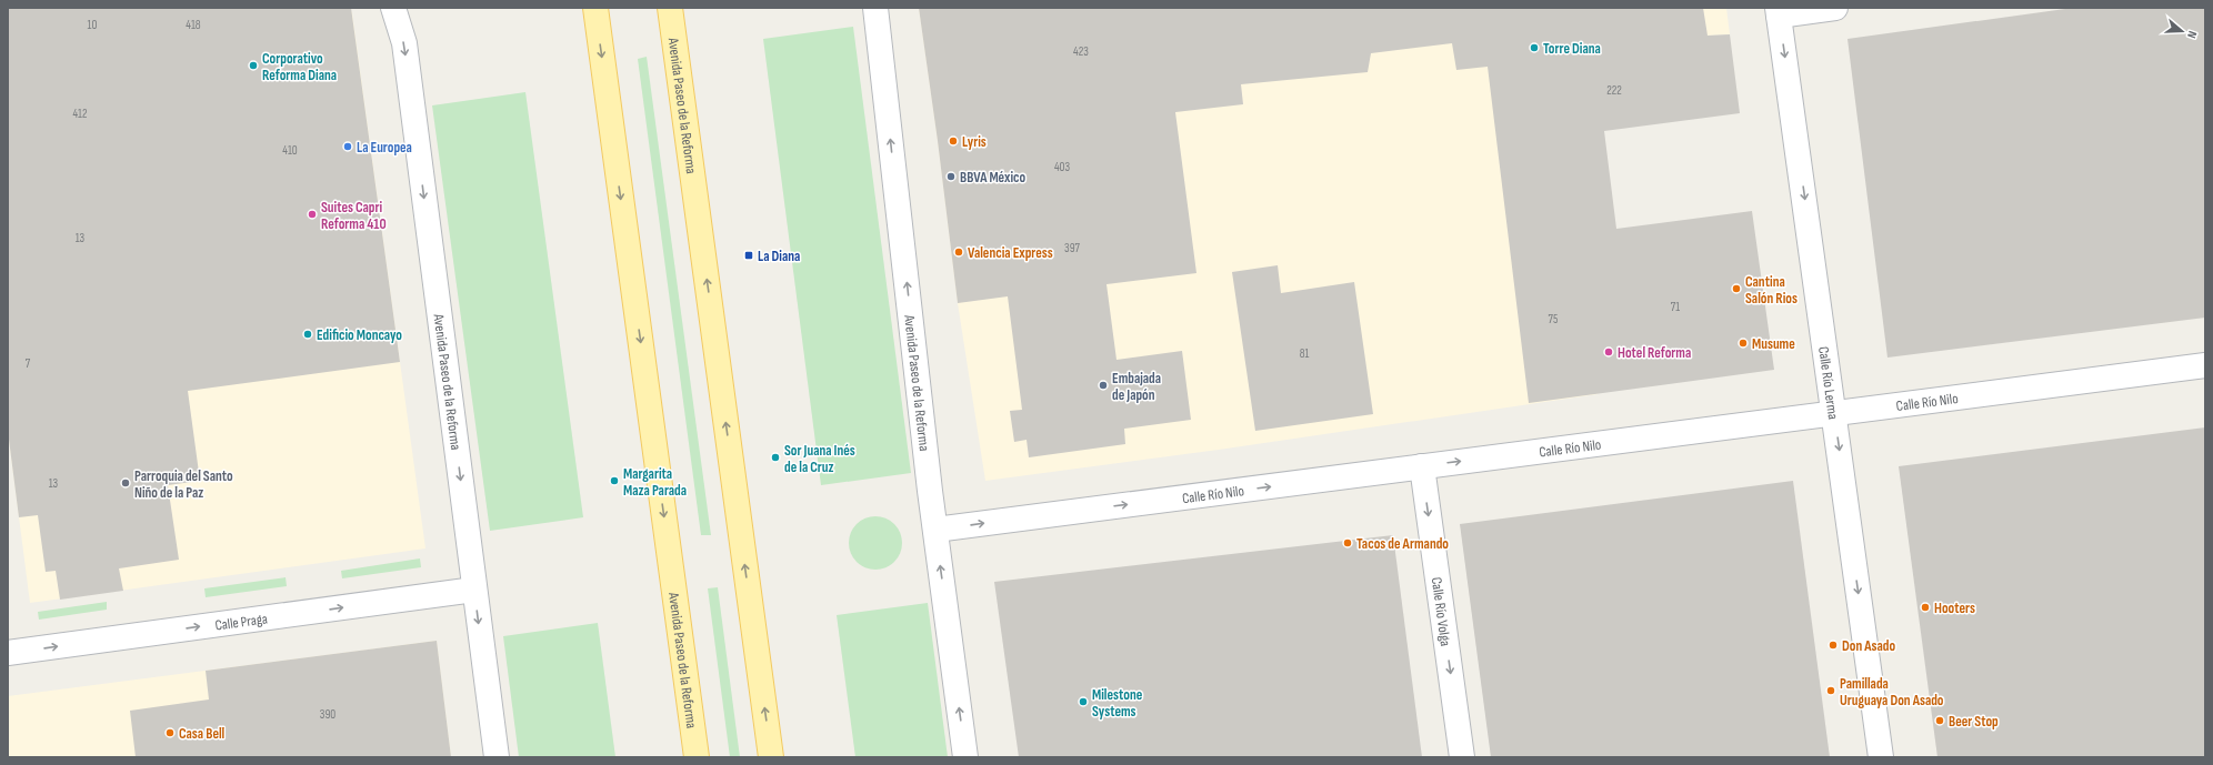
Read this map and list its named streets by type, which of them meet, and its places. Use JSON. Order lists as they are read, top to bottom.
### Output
{
  "streets": {
    "main road": ["Avenida Paseo de la Reforma"],
    "street": [
      "Calle Río Lerma",
      "Calle Río Nilo",
      "Calle Río Volga",
      "Calle Praga"
    ]
  },
  "crossings": [
    ["Avenida Paseo de la Reforma", "Calle Río Nilo"],
    ["Avenida Paseo de la Reforma", "Calle Praga"],
    ["Calle Río Lerma", "Calle Río Nilo"],
    ["Calle Río Nilo", "Calle Río Volga"]
  ],
  "one_way": [
    "Calle Río Lerma",
    "Calle Río Nilo",
    "Calle Río Volga",
    "Calle Praga"
  ],
  "places": {
    "other": [
      "Torre Diana",
      "Corporativo Reforma Diana",
      "Lyris",
      "La Europea",
      "BBVA México",
      "Suites Capri Reforma 410",
      "Valencia Express",
      "Cantina Salón Rios",
      "Edificio Moncayo",
      "Musume",
      "Hotel Reforma",
      "Embajada de Japón",
      "Sor Juana Inés de la Cruz",
      "Margarita Maza Parada",
      "Parroquia del Santo Niño de la Paz",
      "Tacos de Armando",
      "Hooters",
      "Don Asado",
      "Pamillada Uruguaya Don Asado",
      "Milestone Systems",
      "Beer Stop",
      "Casa Bell"
    ],
    "transit": ["La Diana"]
  },
  "house_numbers": [
    "10",
    "418",
    "423",
    "222",
    "412",
    "410",
    "403",
    "13",
    "397",
    "71",
    "75",
    "81",
    "7",
    "13",
    "390"
  ],
  "north": "right"
}
